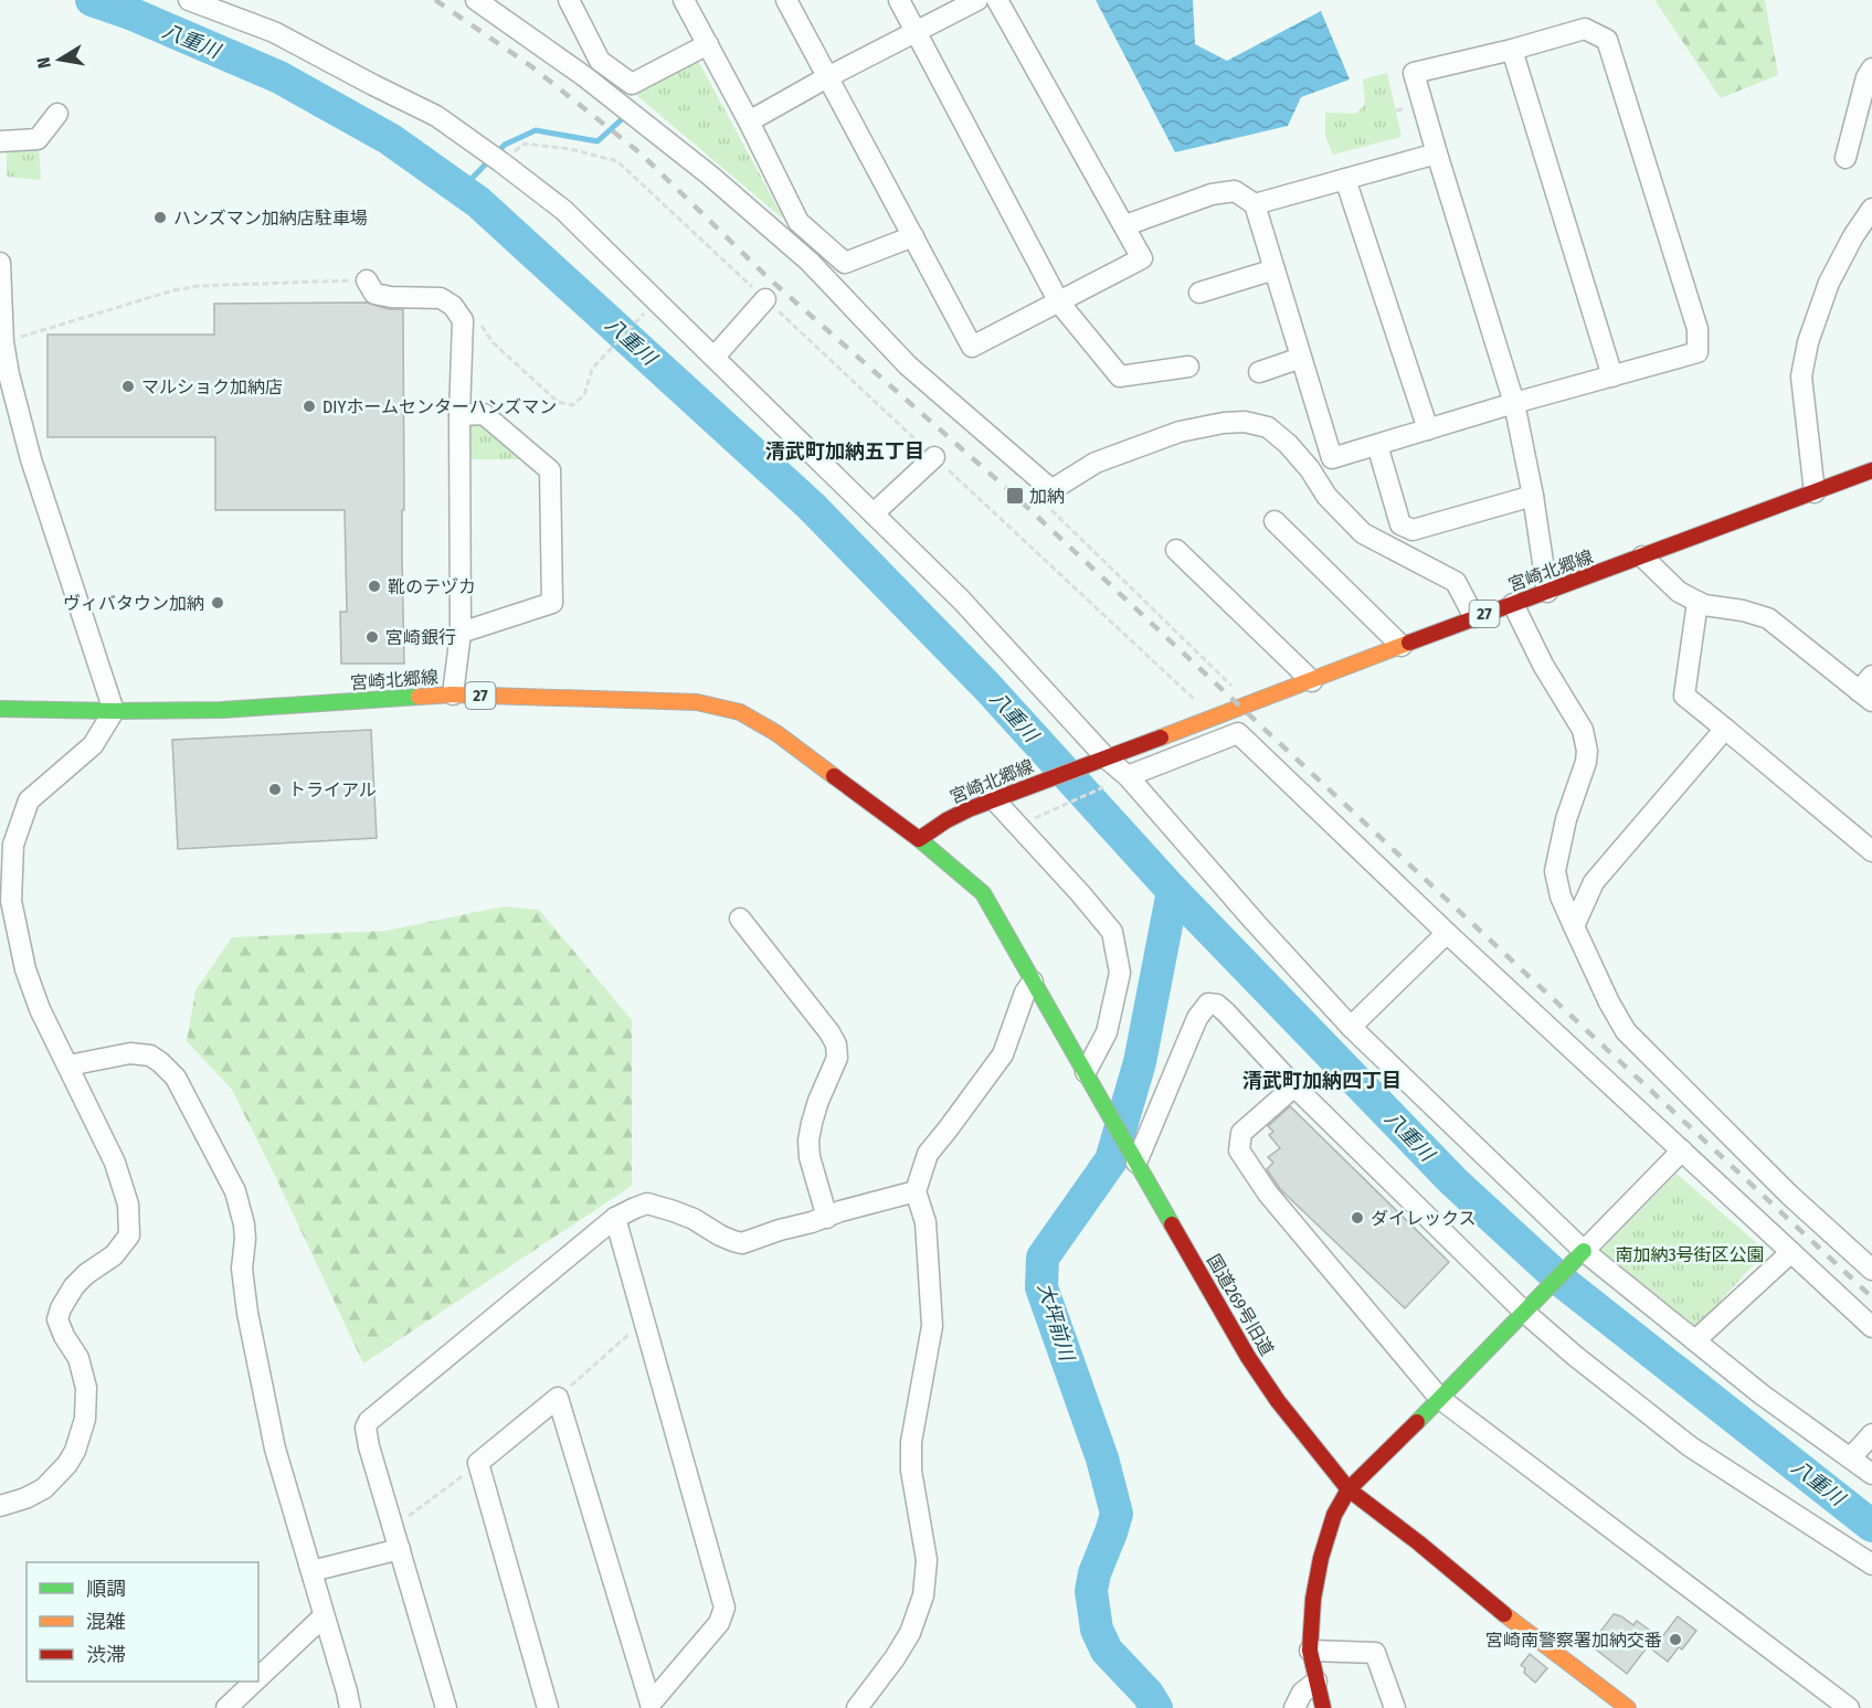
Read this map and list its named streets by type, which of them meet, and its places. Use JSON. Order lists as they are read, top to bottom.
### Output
{
  "streets": {
    "main road": ["宮崎北郷線", "27", "国道269号旧道"]
  },
  "crossings": [
    ["宮崎北郷線", "国道269号旧道"]
  ],
  "districts": ["清武町加納五丁目", "清武町加納四丁目"],
  "water": ["八重川", "大坪前川"],
  "parks": ["南加納3号街区公園"],
  "places": {
    "other": [
      "ハンズマン加納店駐車場",
      "マルショク加納店",
      "DIYホームセンターハンズマン",
      "靴のテヅカ",
      "ヴィバタウン加納",
      "宮崎銀行",
      "トライアル",
      "ダイレックス",
      "宮崎南警察署加納交番"
    ],
    "transit": ["加納"]
  },
  "legend": ["順調", "混雑", "渋滞"],
  "north": "left"
}
